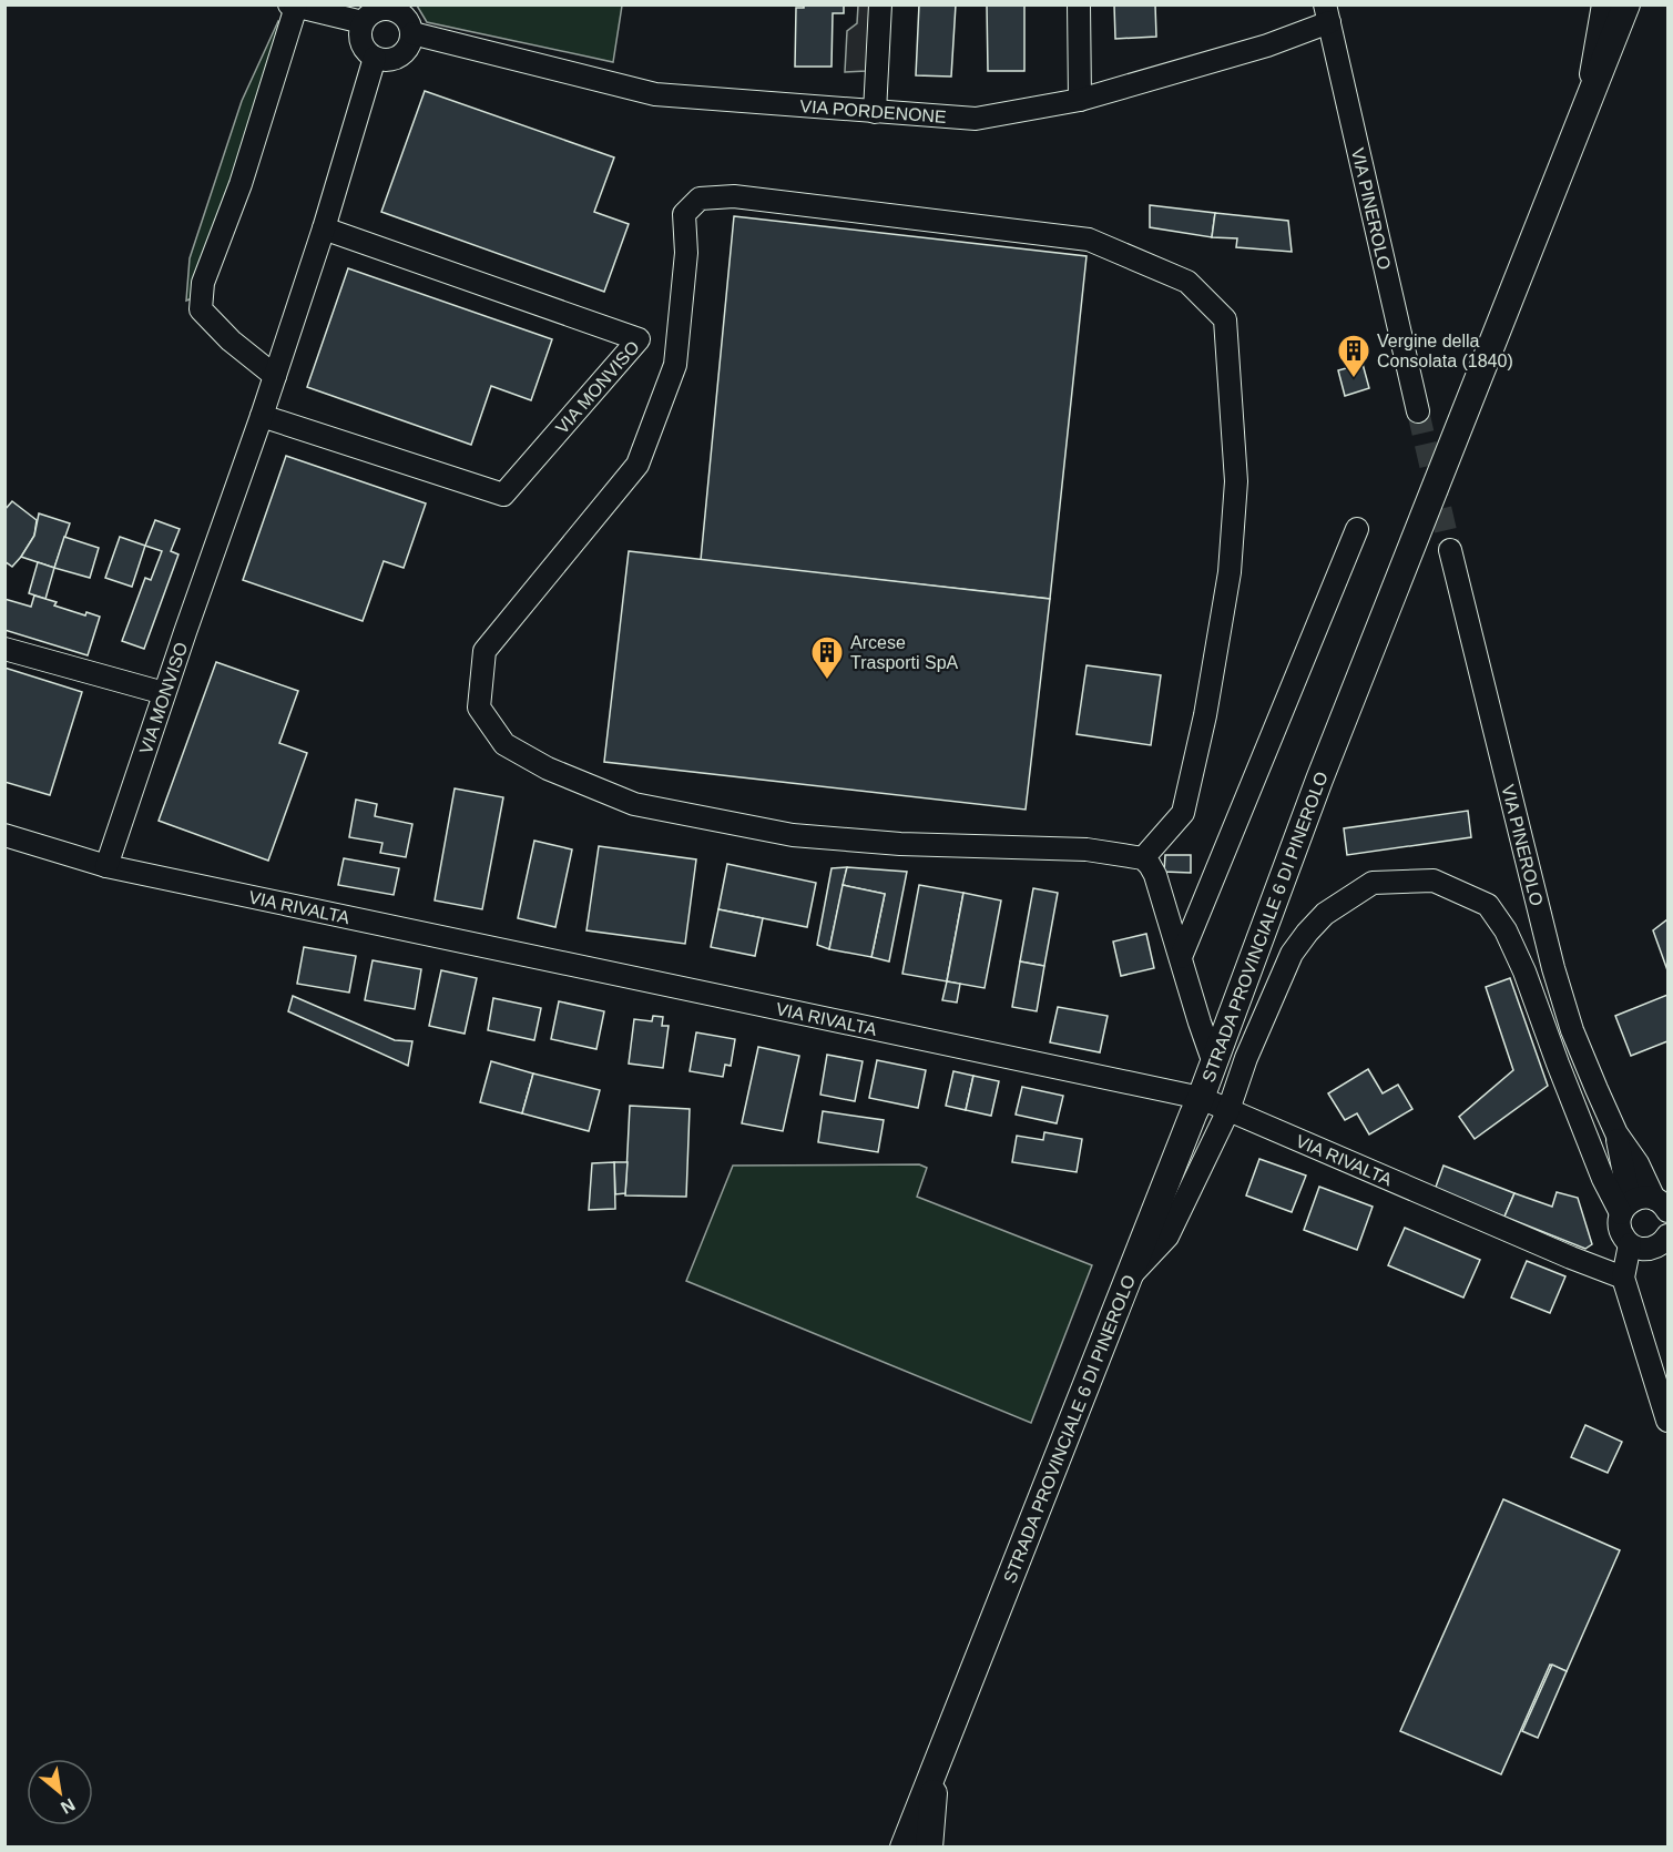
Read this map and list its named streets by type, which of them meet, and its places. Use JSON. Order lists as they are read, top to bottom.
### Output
{
  "streets": {
    "main road": ["STRADA PROVINCIALE 6 DI PINEROLO"],
    "street": [
      "VIA PORDENONE",
      "VIA PINEROLO",
      "VIA MONVISO",
      "VIA RIVALTA"
    ]
  },
  "crossings": [
    ["VIA PORDENONE", "VIA PINEROLO"],
    ["VIA PORDENONE", "VIA MONVISO"],
    ["VIA MONVISO", "VIA RIVALTA"],
    ["VIA RIVALTA", "STRADA PROVINCIALE 6 DI PINEROLO"]
  ],
  "places": {
    "building": ["Vergine della Consolata (1840)", "Arcese Trasporti SpA"]
  },
  "north": "bottom right"
}
